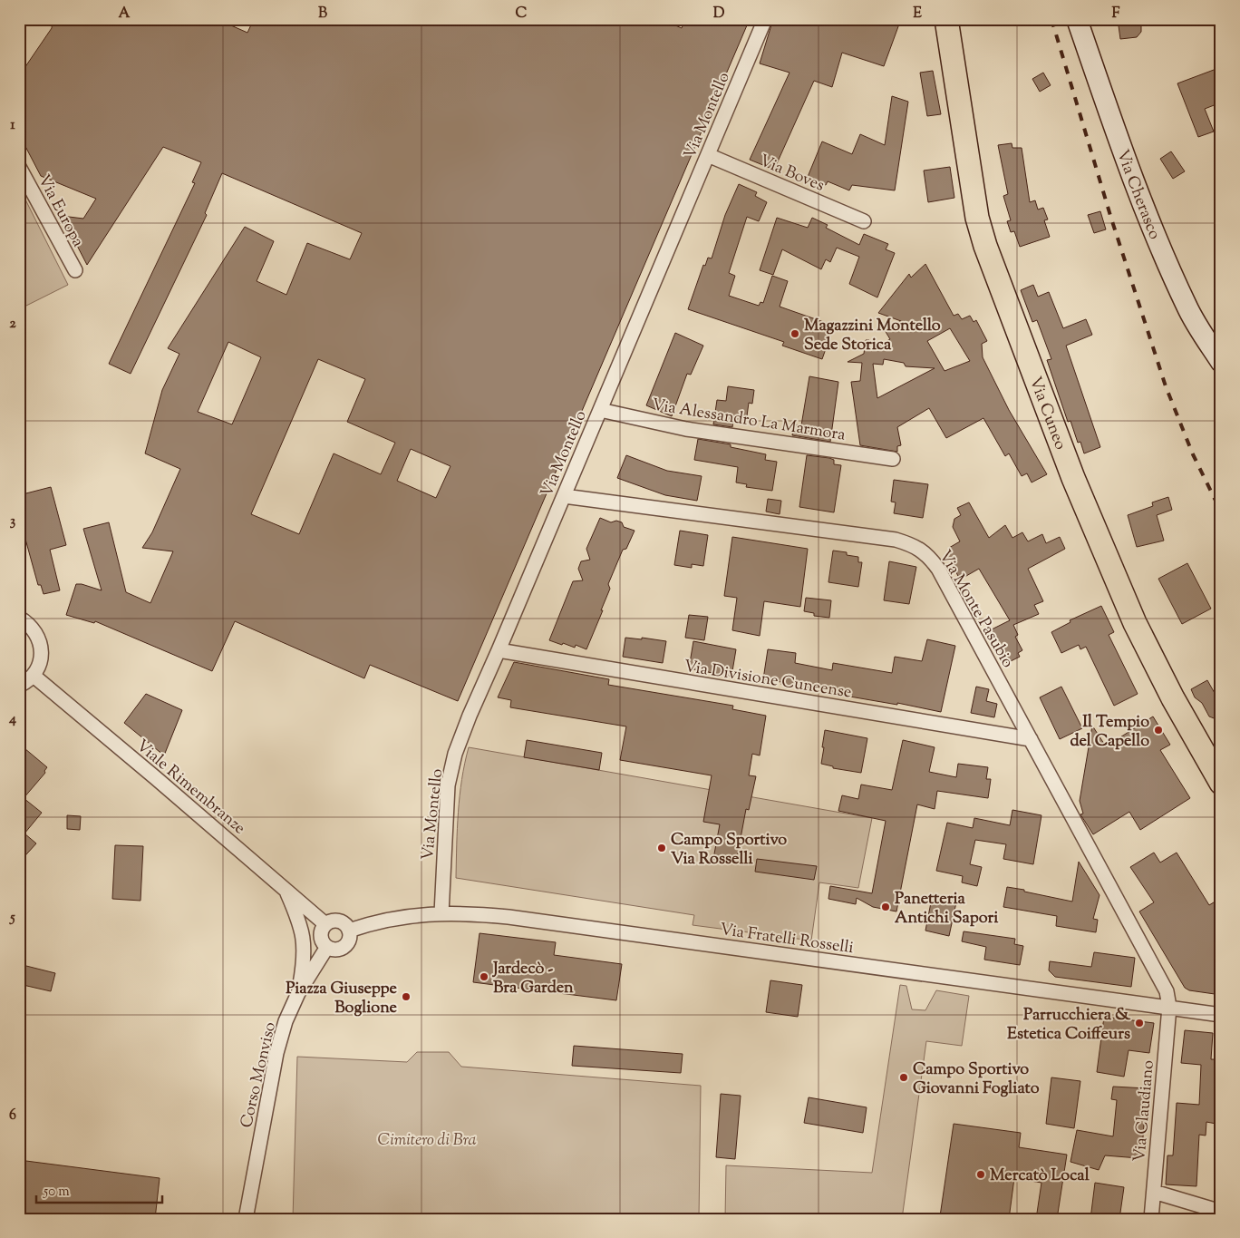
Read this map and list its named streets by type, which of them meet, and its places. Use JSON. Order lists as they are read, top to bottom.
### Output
{
  "streets": {
    "main road": ["Via Cherasco", "Via Cuneo"],
    "street": [
      "Via Montello",
      "Via Boves",
      "Via Europa",
      "Via Alessandro La Marmora",
      "Via Monte Pasubio",
      "Via Divisione Cuneense",
      "Viale Rimembranze",
      "Via Fratelli Rosselli",
      "Corso Monviso",
      "Via Claudiano"
    ]
  },
  "crossings": [
    ["Via Montello", "Via Boves"],
    ["Via Montello", "Via Alessandro La Marmora"],
    ["Via Montello", "Via Monte Pasubio"],
    ["Via Montello", "Via Divisione Cuneense"],
    ["Via Montello", "Via Fratelli Rosselli"],
    ["Via Monte Pasubio", "Via Divisione Cuneense"],
    ["Via Monte Pasubio", "Via Fratelli Rosselli"],
    ["Via Monte Pasubio", "Via Claudiano"],
    ["Viale Rimembranze", "Via Fratelli Rosselli"],
    ["Viale Rimembranze", "Corso Monviso"],
    ["Via Fratelli Rosselli", "Corso Monviso"],
    ["Via Fratelli Rosselli", "Via Claudiano"]
  ],
  "parks": ["Cimitero di Bra"],
  "places": [
    "Magazzini Montello Sede Storica",
    "Il Tempio del Capello",
    "Campo Sportivo Via Rosselli",
    "Panetteria Antichi Sapori",
    "Jardecò - Bra Garden",
    "Piazza Giuseppe Boglione",
    "Parrucchiera & Estetica Coiffeurs",
    "Campo Sportivo Giovanni Fogliato",
    "Mercatò Local"
  ],
  "scale_bar": "50 m",
  "grid": {
    "columns": [
      "A",
      "B",
      "C",
      "D",
      "E",
      "F"
    ],
    "rows": [
      "1",
      "2",
      "3",
      "4",
      "5",
      "6"
    ]
  }
}
